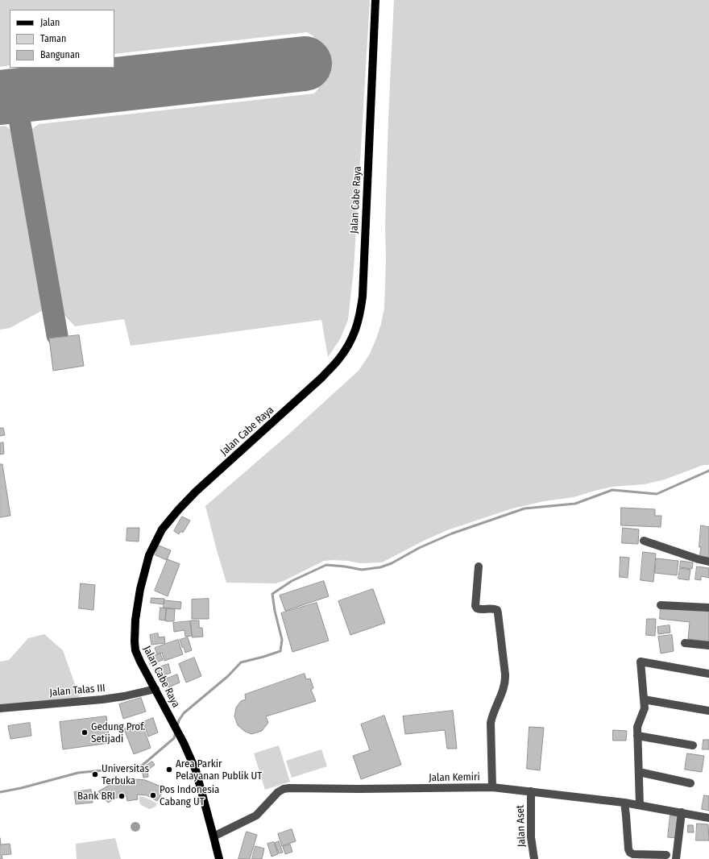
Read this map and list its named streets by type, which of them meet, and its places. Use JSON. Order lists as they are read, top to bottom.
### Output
{
  "streets": {
    "main road": ["Jalan Cabe Raya"],
    "street": ["Jalan Talas III", "Jalan Kemiri", "Jalan Aset"]
  },
  "crossings": [
    ["Jalan Cabe Raya", "Jalan Talas III"],
    ["Jalan Cabe Raya", "Jalan Kemiri"],
    ["Jalan Kemiri", "Jalan Aset"]
  ],
  "places": [
    "Gedung Prof. Setijadi",
    "Area Parkir Pelayanan Publik UT",
    "Universitas Terbuka",
    "Pos Indonesia Cabang UT",
    "Bank BRI"
  ],
  "legend": ["Jalan", "Taman", "Bangunan"]
}
